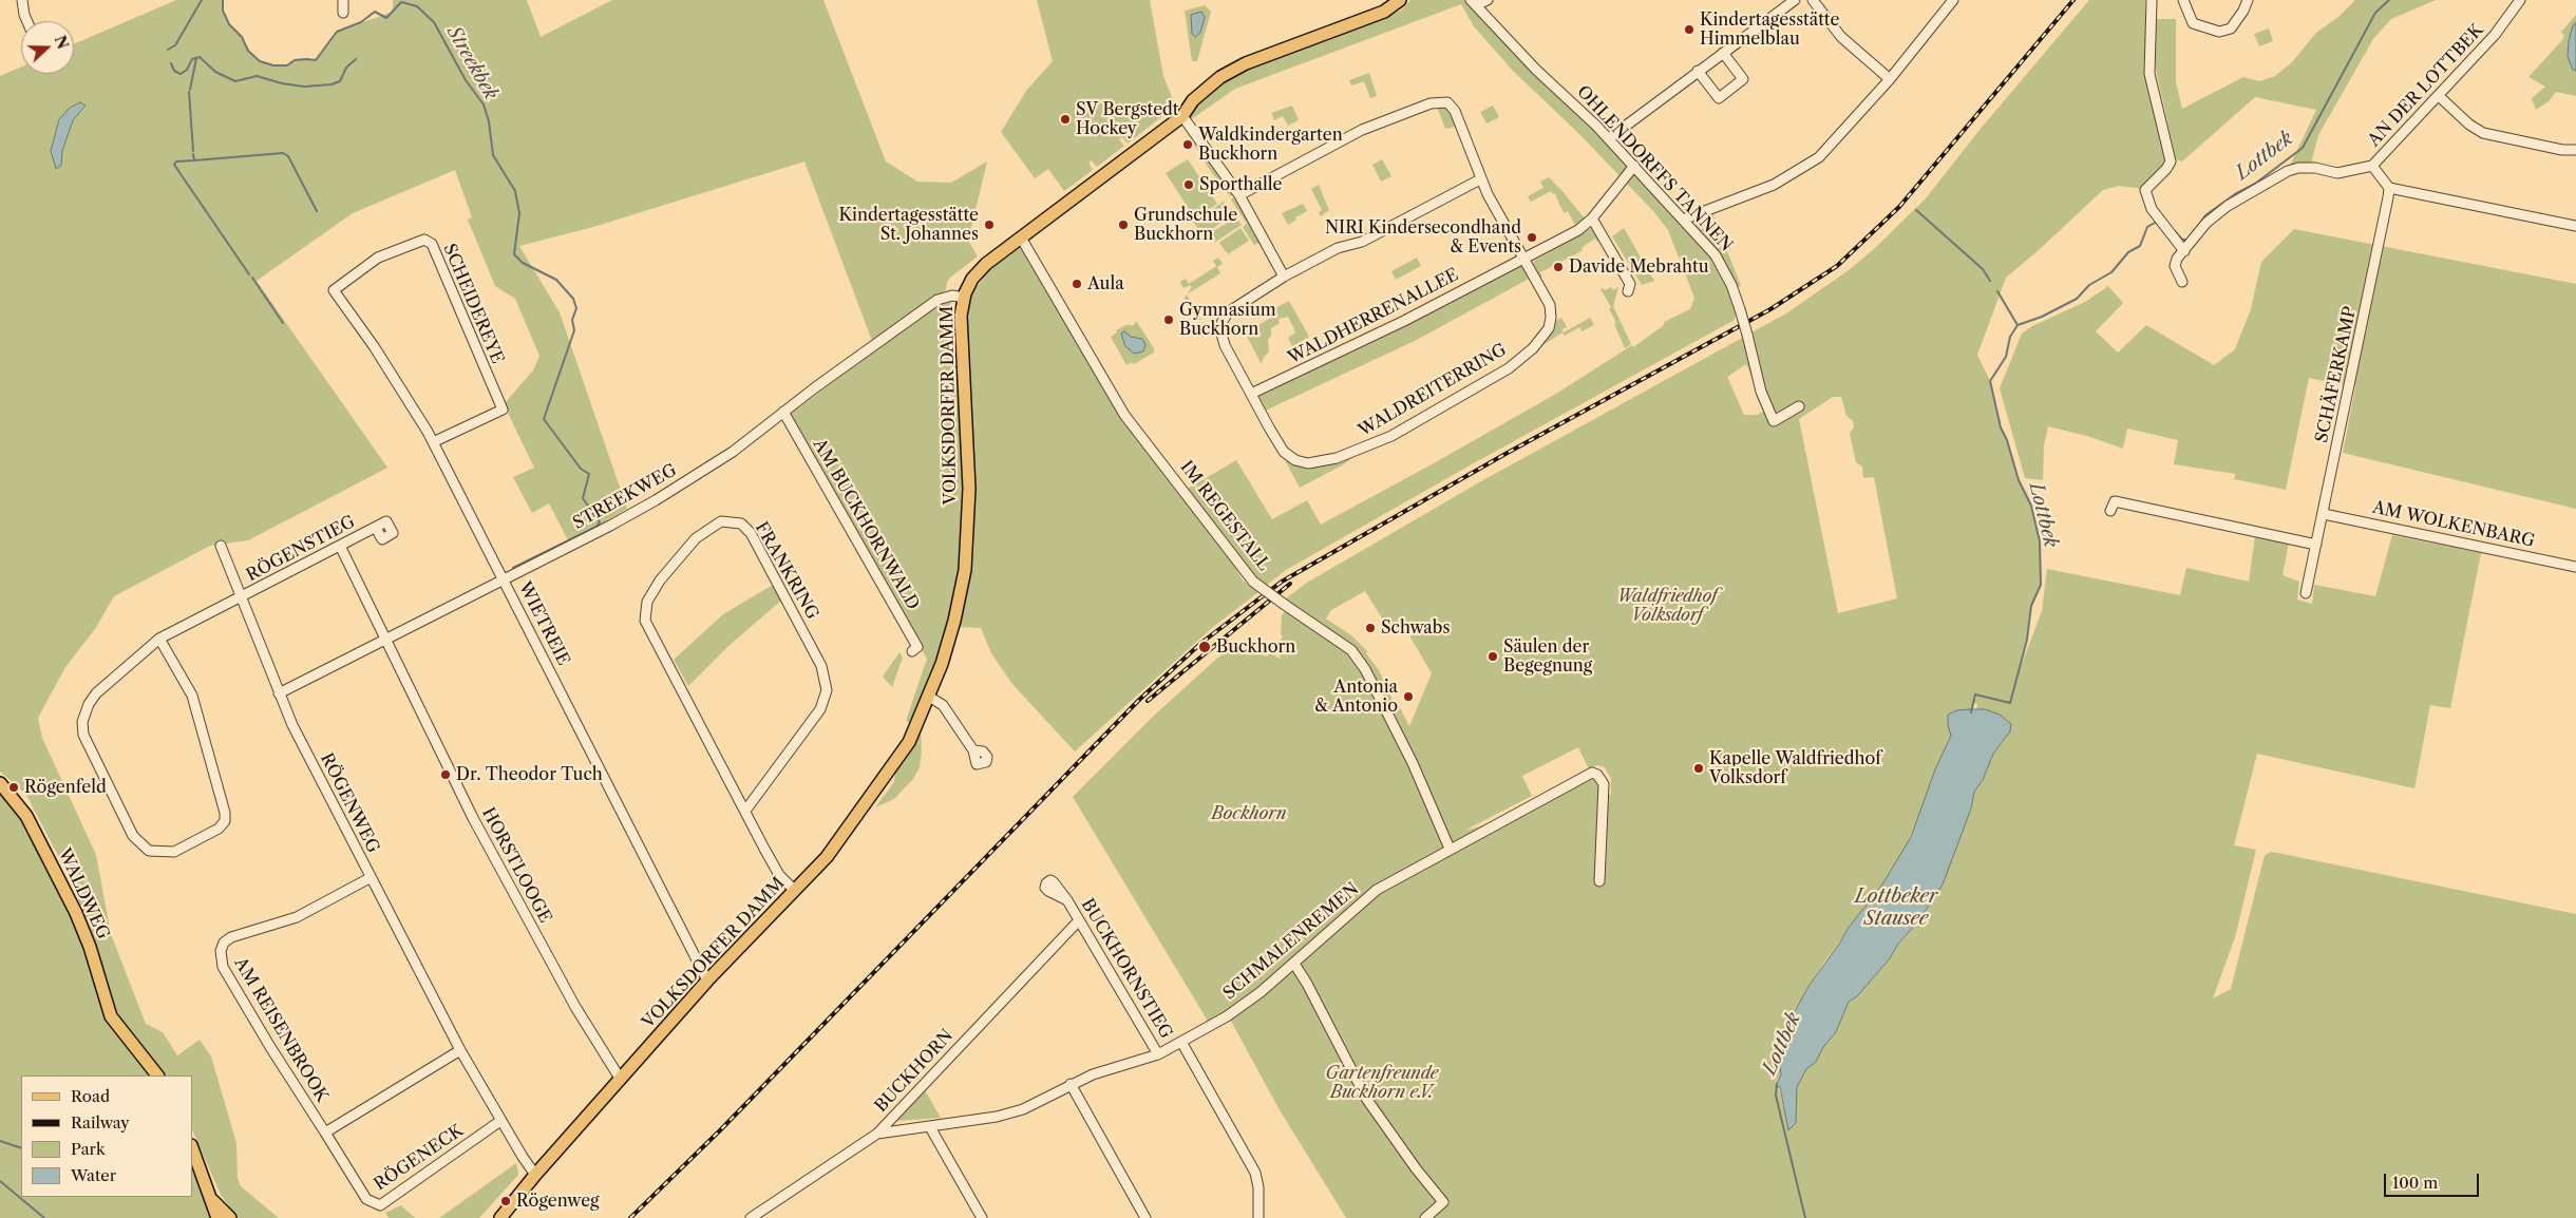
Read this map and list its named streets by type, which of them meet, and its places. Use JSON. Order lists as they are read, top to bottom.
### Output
{
  "streets": {
    "main road": ["VOLKSDORFER DAMM", "WALDWEG"],
    "street": [
      "AN DER LOTTBEK",
      "OHLENDORFFS TANNEN",
      "SCHEIDEREYE",
      "WALDHERRENALLEE",
      "SCHÄFERKAMP",
      "WALDREITERRING",
      "STREEKWEG",
      "IM REGESTALL",
      "AM BUCKHORNWALD",
      "AM WOLKENBARG",
      "RÖGENSTIEG",
      "FRANKRING",
      "WIETREIE",
      "RÖGENWEG",
      "HORSTLOOGE",
      "SCHMALENREMEN",
      "BUCKHORNSTIEG",
      "AM REISENBROOK",
      "BUCKHORN",
      "RÖGENECK"
    ]
  },
  "crossings": [
    ["OHLENDORFFS TANNEN", "WALDHERRENALLEE"],
    ["SCHEIDEREYE", "WIETREIE"],
    ["WALDHERRENALLEE", "WALDREITERRING"],
    ["SCHÄFERKAMP", "AM WOLKENBARG"],
    ["VOLKSDORFER DAMM", "STREEKWEG"],
    ["VOLKSDORFER DAMM", "IM REGESTALL"],
    ["VOLKSDORFER DAMM", "FRANKRING"],
    ["VOLKSDORFER DAMM", "WIETREIE"],
    ["VOLKSDORFER DAMM", "RÖGENWEG"],
    ["VOLKSDORFER DAMM", "HORSTLOOGE"],
    ["STREEKWEG", "AM BUCKHORNWALD"],
    ["STREEKWEG", "WIETREIE"],
    ["STREEKWEG", "RÖGENWEG"],
    ["STREEKWEG", "HORSTLOOGE"],
    ["IM REGESTALL", "SCHMALENREMEN"],
    ["RÖGENSTIEG", "RÖGENWEG"],
    ["RÖGENSTIEG", "HORSTLOOGE"],
    ["RÖGENWEG", "AM REISENBROOK"],
    ["RÖGENWEG", "RÖGENECK"],
    ["SCHMALENREMEN", "BUCKHORNSTIEG"],
    ["SCHMALENREMEN", "BUCKHORN"],
    ["BUCKHORNSTIEG", "BUCKHORN"],
    ["AM REISENBROOK", "RÖGENECK"]
  ],
  "water": ["Streekbek", "Lottbek", "Lottbeker Stausee"],
  "parks": ["Waldfriedhof Volksdorf", "Bockhorn", "Gartenfreunde Buckhorn e.V."],
  "places": [
    "Kindertagesstätte Himmelblau",
    "SV Bergstedt Hockey",
    "Waldkindergarten Buckhorn",
    "Sporthalle",
    "Kindertagesstätte St. Johannes",
    "Grundschule Buckhorn",
    "NIRI Kindersecondhand & Events",
    "Davide Mebrahtu",
    "Aula",
    "Gymnasium Buckhorn",
    "Schwabs",
    "Buckhorn",
    "Säulen der Begegnung",
    "Antonia & Antonio",
    "Kapelle Waldfriedhof Volksdorf",
    "Dr. Theodor Tuch",
    "Rögenfeld",
    "Rögenweg"
  ],
  "legend": [
    "Road",
    "Railway",
    "Park",
    "Water"
  ],
  "scale_bar": "100 m",
  "north": "right"
}
